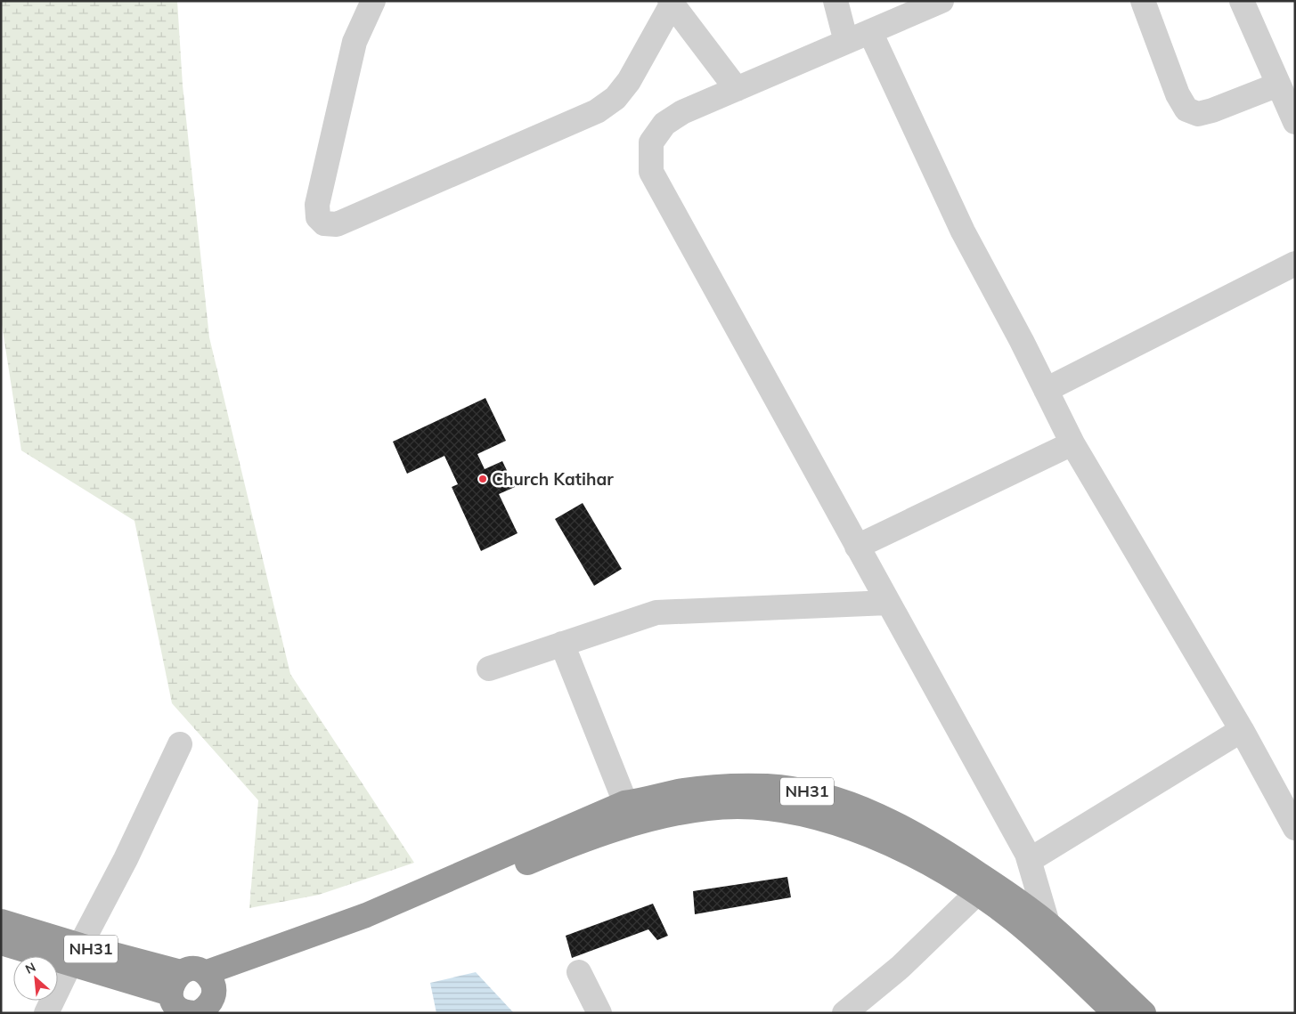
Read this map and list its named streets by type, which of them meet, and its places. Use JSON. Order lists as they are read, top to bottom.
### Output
{
  "streets": {
    "highway": ["NH31"]
  },
  "places": ["Church Katihar"],
  "north": "top left"
}
